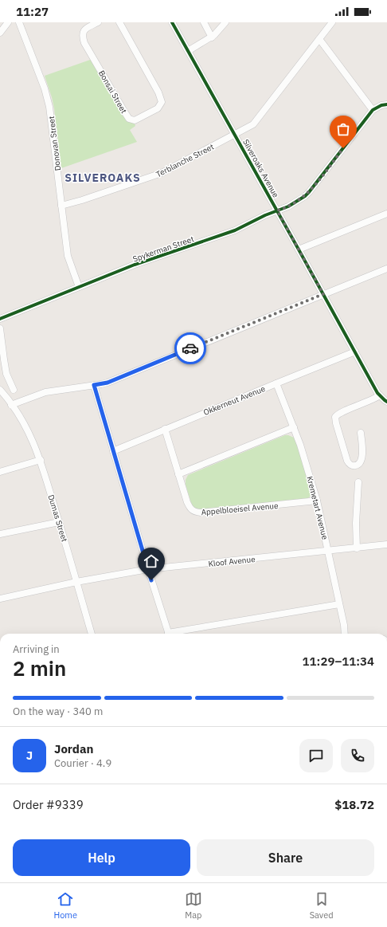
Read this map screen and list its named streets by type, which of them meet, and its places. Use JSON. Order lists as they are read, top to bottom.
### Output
{
  "streets": {
    "street": [
      "Bonsai Street",
      "Donovan Street",
      "Terblanche Street",
      "Silveroaks Avenue",
      "Spykerman Street",
      "Okkerneut Avenue",
      "Kremetart Avenue",
      "Appelbloeisel Avenue",
      "Dumas Street",
      "Kloof Avenue"
    ]
  },
  "crossings": [
    ["Donovan Street", "Terblanche Street"],
    ["Donovan Street", "Spykerman Street"],
    ["Terblanche Street", "Silveroaks Avenue"],
    ["Silveroaks Avenue", "Spykerman Street"],
    ["Silveroaks Avenue", "Okkerneut Avenue"],
    ["Okkerneut Avenue", "Kremetart Avenue"],
    ["Okkerneut Avenue", "Appelbloeisel Avenue"],
    ["Kremetart Avenue", "Appelbloeisel Avenue"],
    ["Kremetart Avenue", "Kloof Avenue"],
    ["Dumas Street", "Kloof Avenue"]
  ],
  "districts": ["SILVEROAKS"],
  "page": {
    "status": "11:27",
    "heading": ["2 min", "Arriving in", "11:29–11:34"],
    "panel": [
      "Jordan",
      "Courier · 4.9",
      "Order #9339",
      "$18.72"
    ],
    "bar": "On the way · 340 m",
    "round": "J",
    "buttons": ["Help", "Share"],
    "tabs": ["Home", "Map", "Saved"]
  }
}
